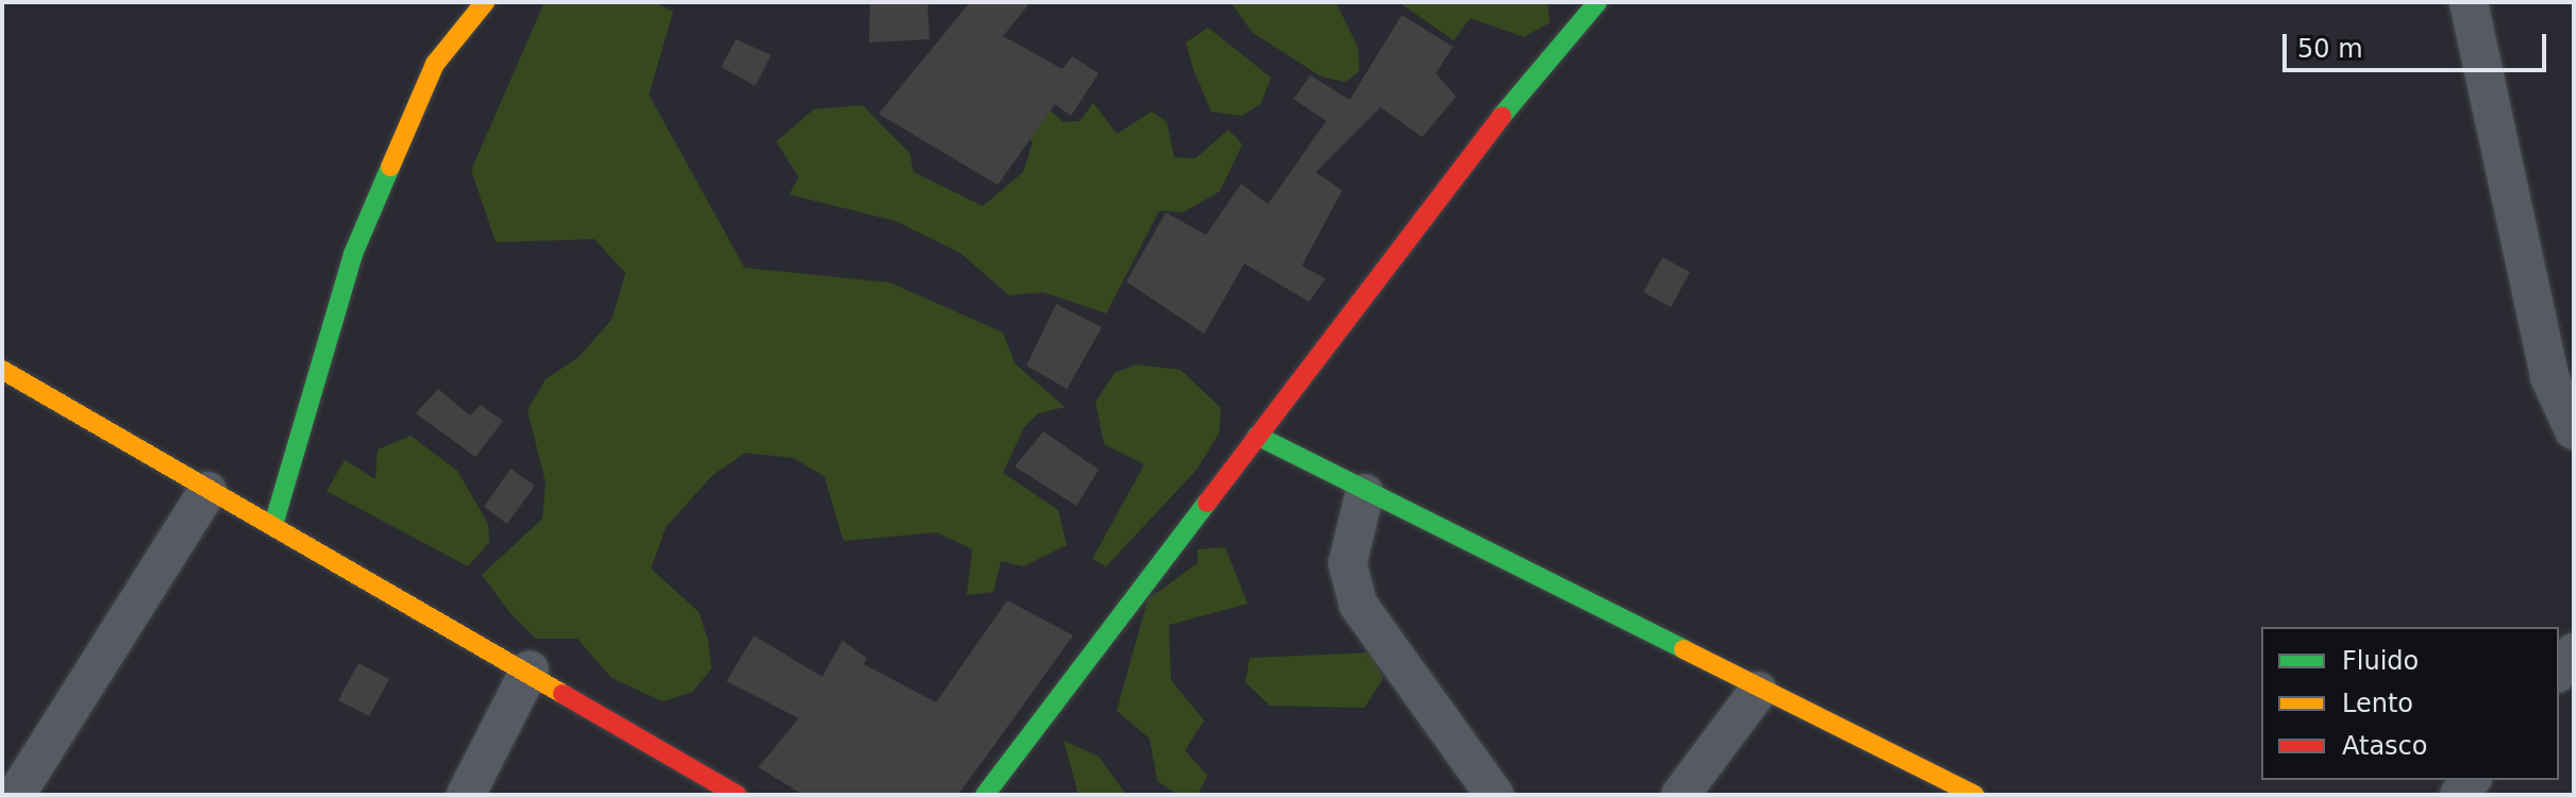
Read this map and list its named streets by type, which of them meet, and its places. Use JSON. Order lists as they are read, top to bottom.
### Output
{
  "legend": ["Fluido", "Lento", "Atasco"],
  "scale_bar": "50 m"
}
